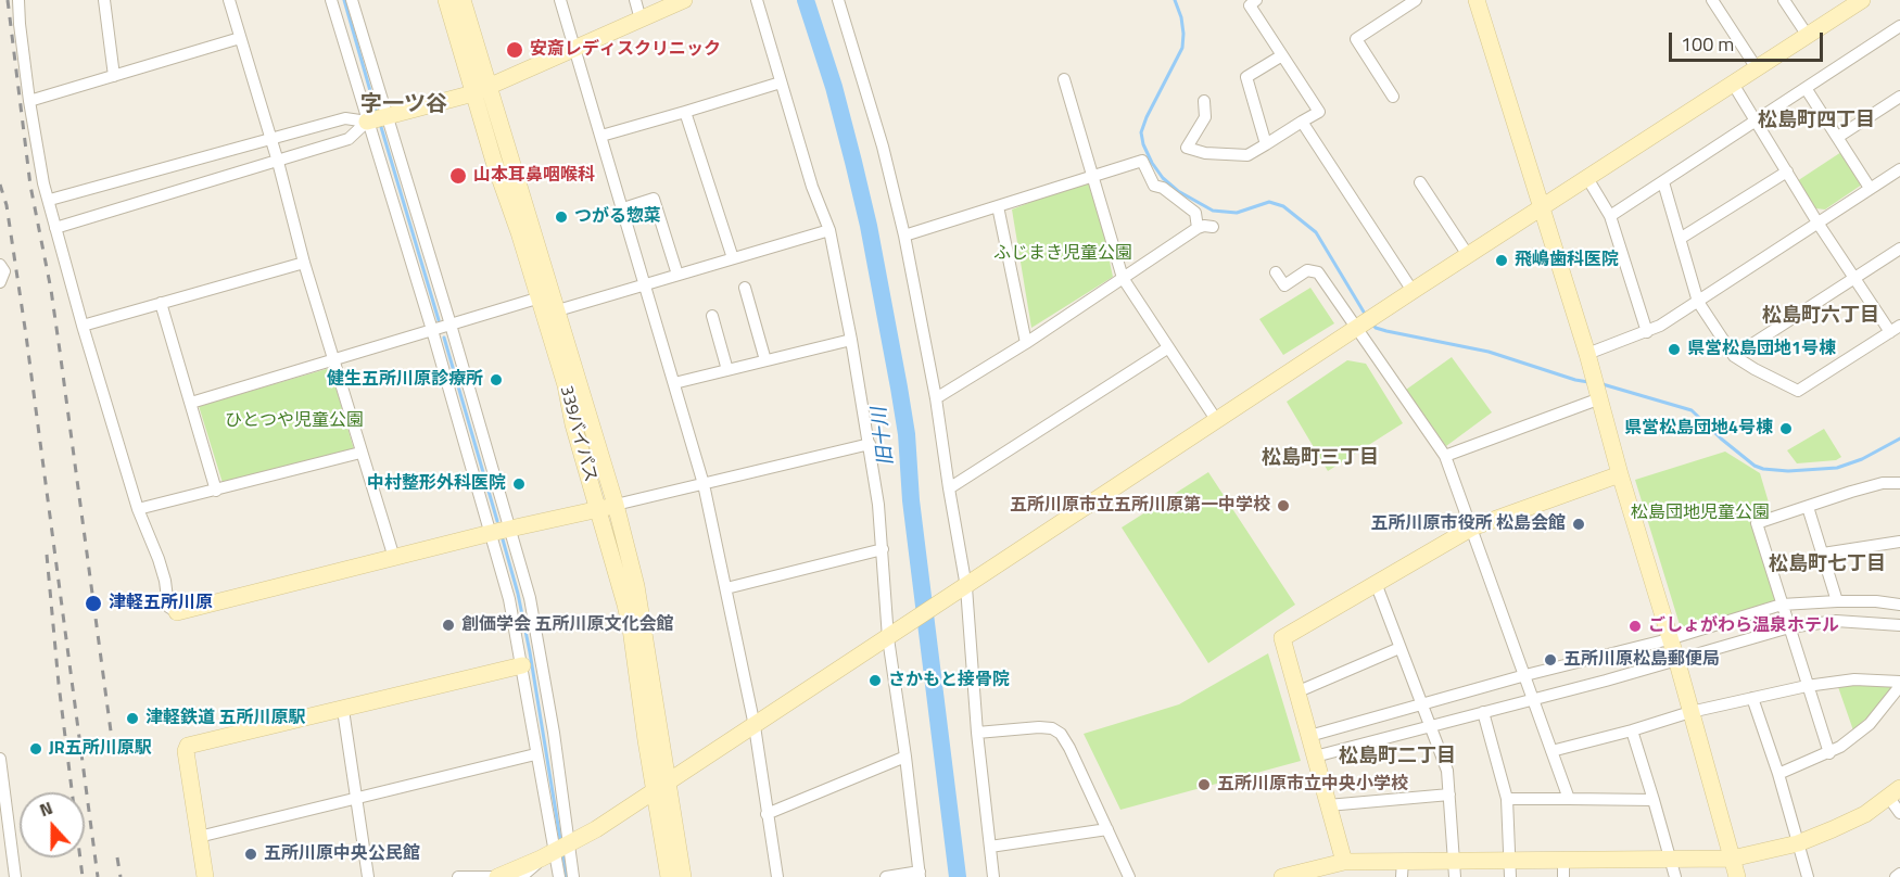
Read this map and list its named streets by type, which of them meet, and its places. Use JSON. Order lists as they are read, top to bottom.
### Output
{
  "streets": {
    "street": ["339バイパス"]
  },
  "districts": [
    "字一ツ谷",
    "松島町四丁目",
    "松島町六丁目",
    "松島町三丁目",
    "松島町七丁目",
    "松島町二丁目"
  ],
  "water": ["旧十川"],
  "parks": ["ふじまき児童公園", "ひとつや児童公園", "松島団地児童公園"],
  "places": [
    "安斎レディスクリニック",
    "山本耳鼻咽喉科",
    "つがる惣菜",
    "飛嶋歯科医院",
    "県営松島団地1号棟",
    "健生五所川原診療所",
    "県営松島団地4号棟",
    "中村整形外科医院",
    "五所川原市立五所川原第一中学校",
    "五所川原市役所 松島会館",
    "津軽五所川原",
    "創価学会 五所川原文化会館",
    "ごしょがわら温泉ホテル",
    "五所川原松島郵便局",
    "さかもと接骨院",
    "津軽鉄道 五所川原駅",
    "JR五所川原駅",
    "五所川原市立中央小学校",
    "五所川原中央公民館"
  ],
  "scale_bar": "100 m",
  "north": "top"
}
